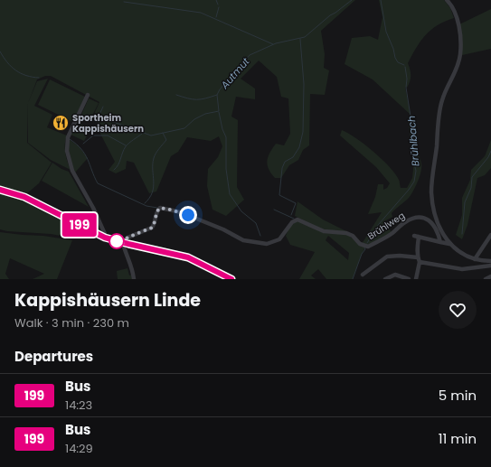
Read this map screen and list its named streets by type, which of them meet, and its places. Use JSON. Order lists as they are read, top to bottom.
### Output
{
  "streets": {
    "street": ["Brühlweg"]
  },
  "water": ["Autmut", "Brühlbach"],
  "places": {
    "restaurant": ["Sportheim Kappishäusern"]
  },
  "lines": ["bus line 199"],
  "page": {
    "on_map": "199",
    "heading": [
      ["Kappishäusern Linde", "Walk · 3 min · 230 m"],
      "Departures"
    ],
    "list": [
      {
        "mark": "199",
        "name": "Bus",
        "note": "14:23",
        "value": "5 min"
      },
      {
        "mark": "199",
        "name": "Bus",
        "note": "14:29",
        "value": "11 min"
      }
    ]
  }
}
